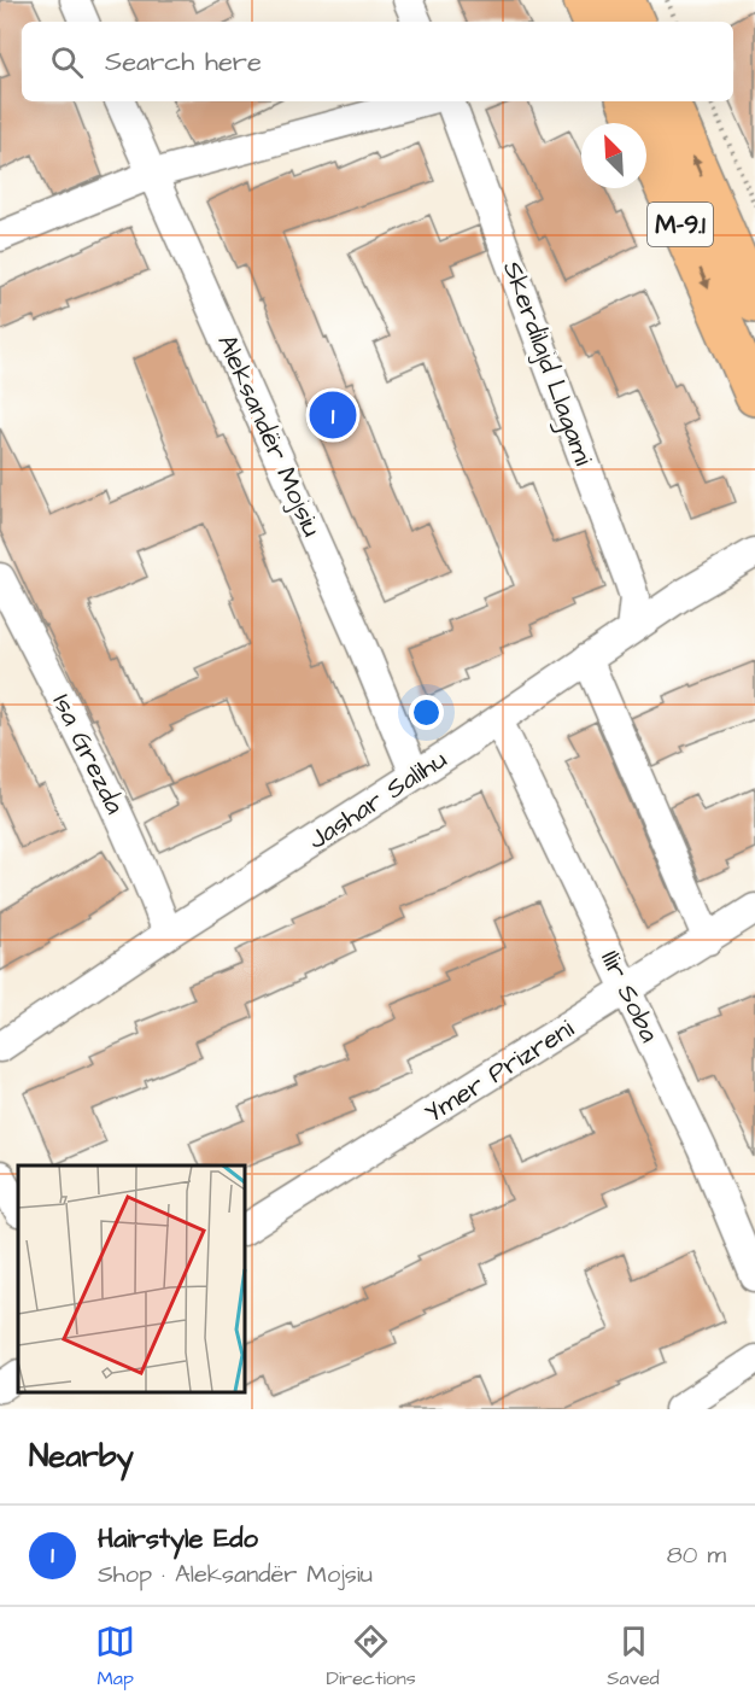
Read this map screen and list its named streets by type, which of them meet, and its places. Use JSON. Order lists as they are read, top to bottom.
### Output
{
  "streets": {
    "main road": ["M-9.1"],
    "street": [
      "Skerdilajd Llagami",
      "Aleksandër Mojsiu",
      "Isa Grezda",
      "Jashar Salihu",
      "Ilir Soba",
      "Ymer Prizreni"
    ]
  },
  "crossings": [
    ["Skerdilajd Llagami", "Jashar Salihu"],
    ["Aleksandër Mojsiu", "Jashar Salihu"],
    ["Isa Grezda", "Jashar Salihu"],
    ["Jashar Salihu", "Ilir Soba"],
    ["Ilir Soba", "Ymer Prizreni"]
  ],
  "north": "top left",
  "page": {
    "search": "Search here",
    "pins": "1",
    "heading": "Nearby",
    "list": [
      {
        "mark": "1",
        "name": "Hairstyle Edo",
        "note": "Shop · Aleksandër Mojsiu",
        "value": "80 m"
      }
    ],
    "nav": ["Map", "Directions", "Saved"]
  }
}
